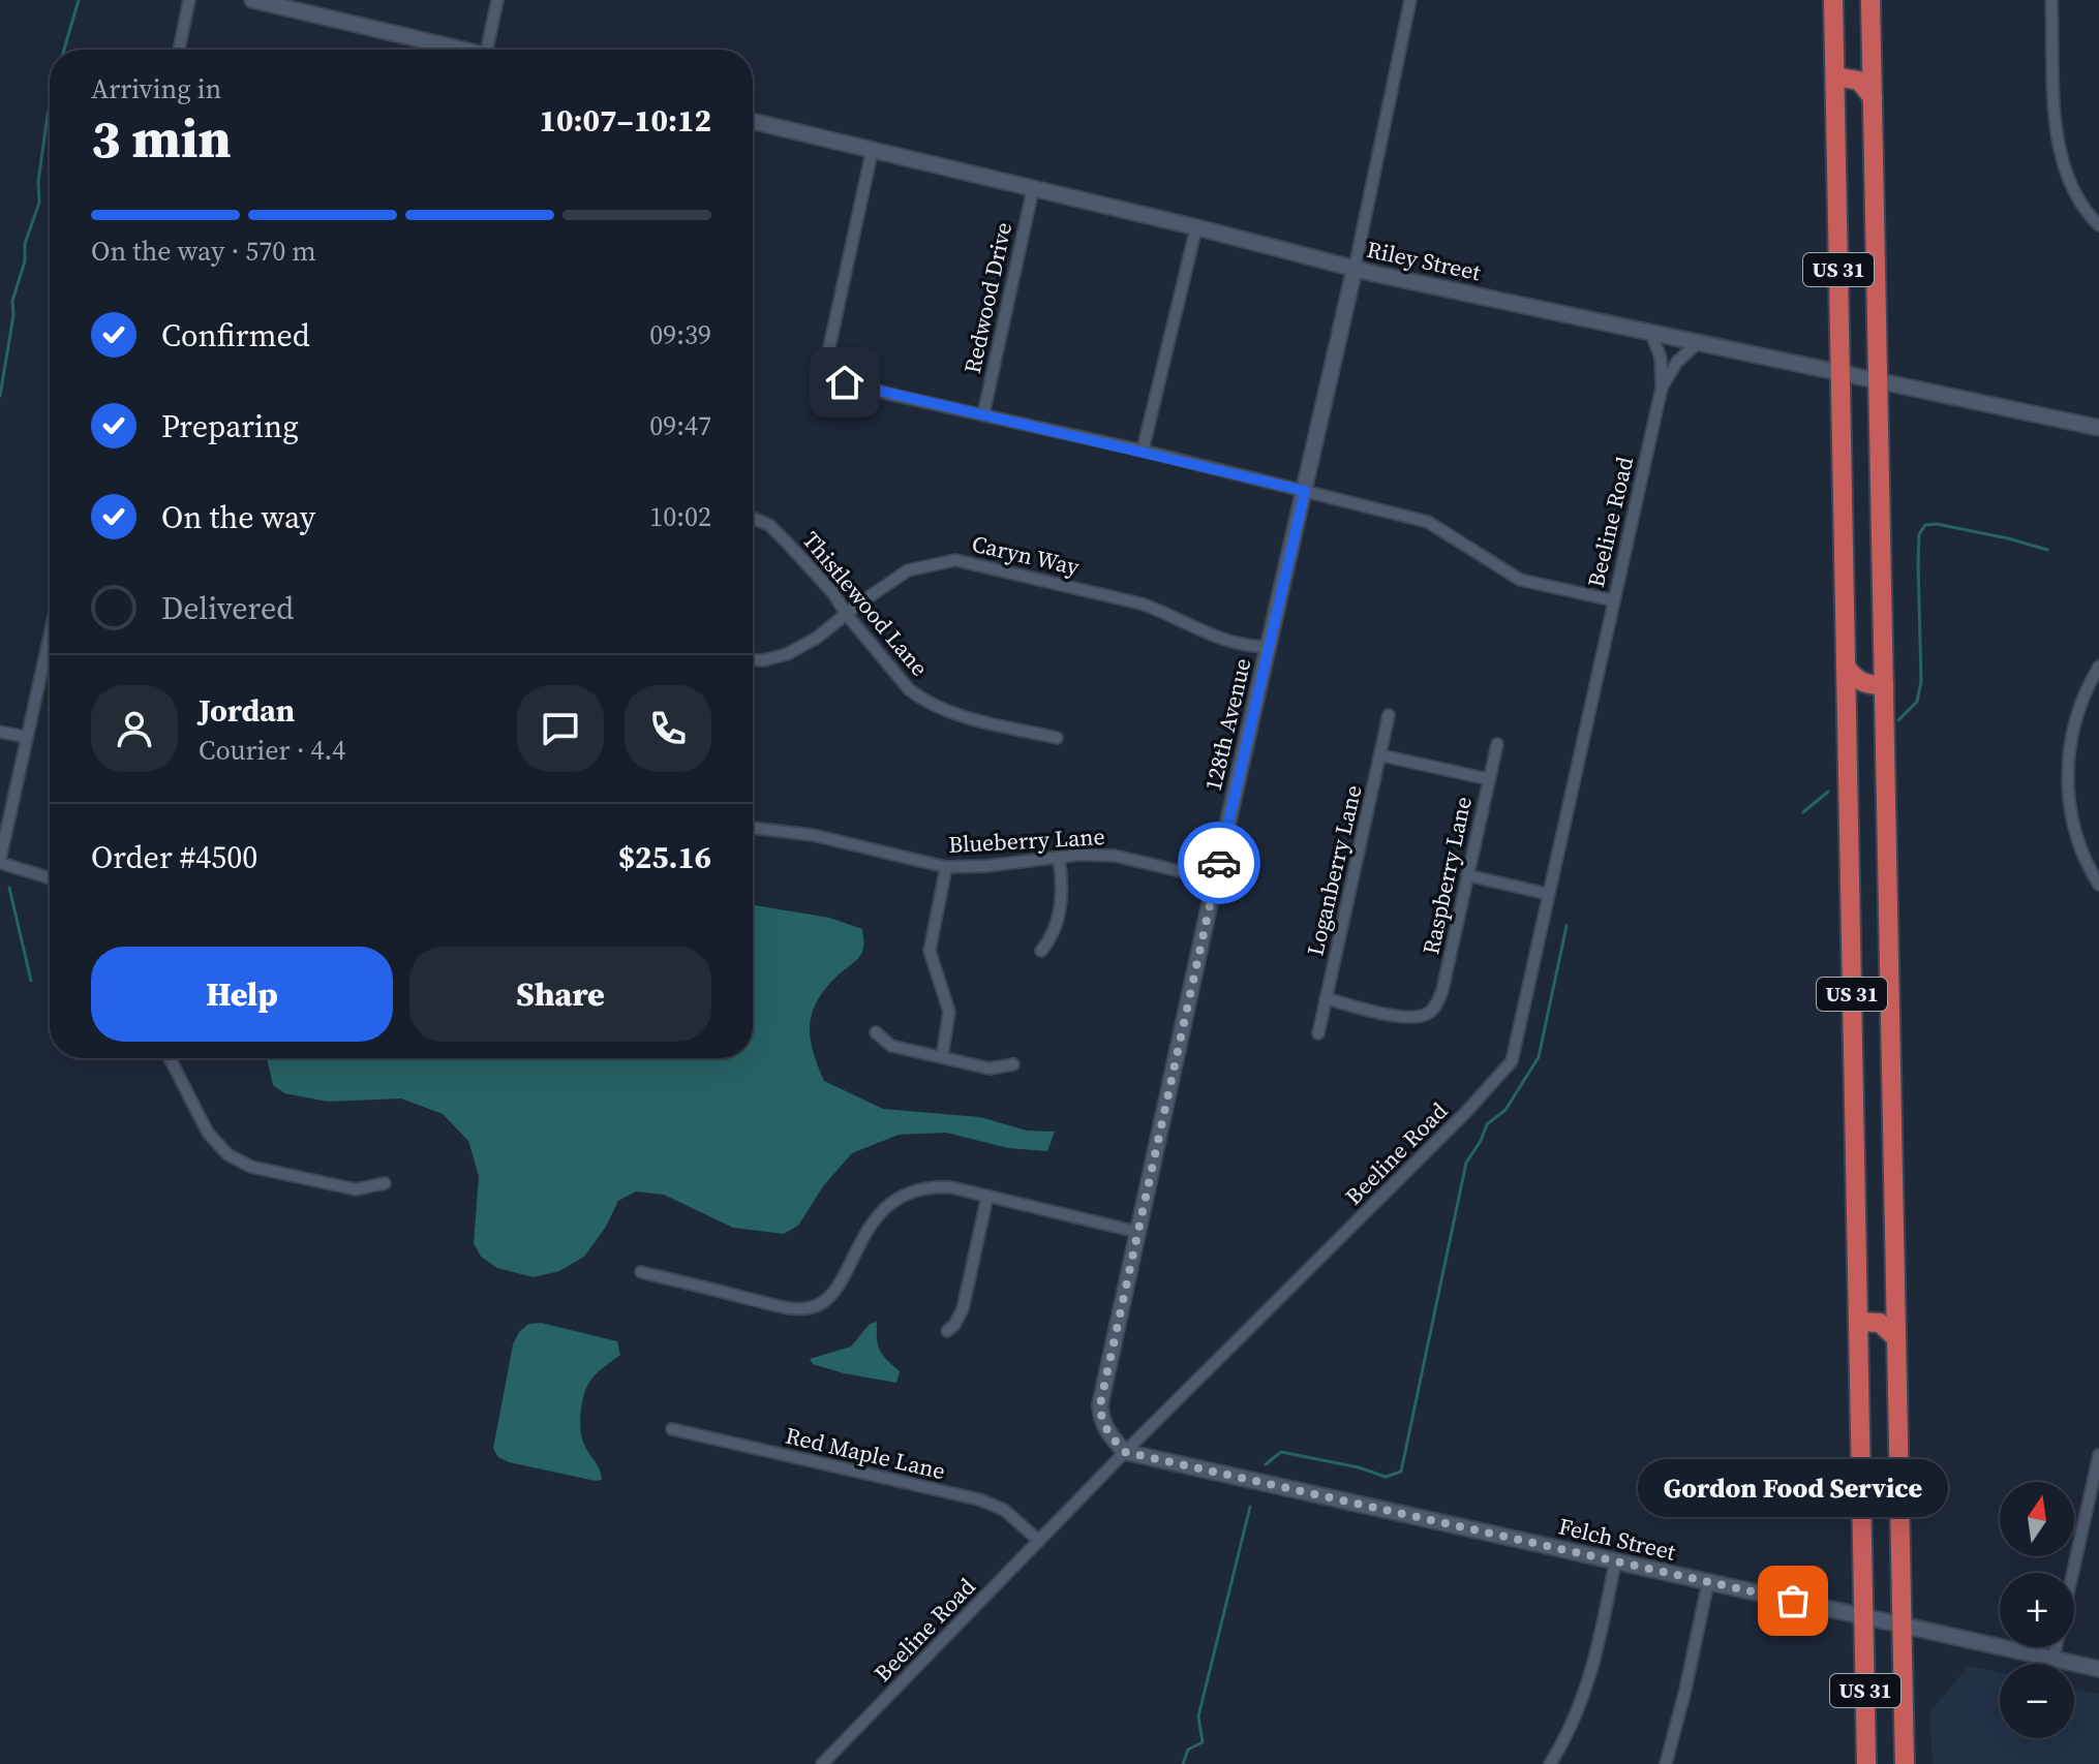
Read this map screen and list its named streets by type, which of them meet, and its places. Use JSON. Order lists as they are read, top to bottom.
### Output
{
  "streets": {
    "highway": ["US 31"],
    "street": [
      "Riley Street",
      "Redwood Drive",
      "Beeline Road",
      "Caryn Way",
      "Thistlewood Lane",
      "128th Avenue",
      "Blueberry Lane",
      "Loganberry Lane",
      "Raspberry Lane",
      "Red Maple Lane",
      "Felch Street"
    ]
  },
  "crossings": [
    ["Riley Street", "US 31"],
    ["Riley Street", "Redwood Drive"],
    ["Riley Street", "Beeline Road"],
    ["Riley Street", "128th Avenue"],
    ["US 31", "Felch Street"],
    ["Beeline Road", "128th Avenue"],
    ["Beeline Road", "Red Maple Lane"],
    ["Beeline Road", "Felch Street"],
    ["Caryn Way", "Thistlewood Lane"],
    ["Caryn Way", "128th Avenue"],
    ["128th Avenue", "Blueberry Lane"],
    ["128th Avenue", "Felch Street"],
    ["Loganberry Lane", "Raspberry Lane"]
  ],
  "places": ["Gordon Food Service"],
  "north": "top",
  "page": {
    "heading": ["3 min", "Arriving in", "10:07–10:12"],
    "panel": [
      "Jordan",
      "Courier · 4.4",
      "Order #4500",
      "$25.16"
    ],
    "bar": "On the way · 570 m",
    "list": [
      ["Confirmed", "09:39"],
      ["Preparing", "09:47"],
      ["On the way", "10:02"],
      "Delivered"
    ],
    "buttons": ["Help", "Share"],
    "bubble": "Gordon Food Service",
    "map_buttons": ["+", "−"]
  }
}
